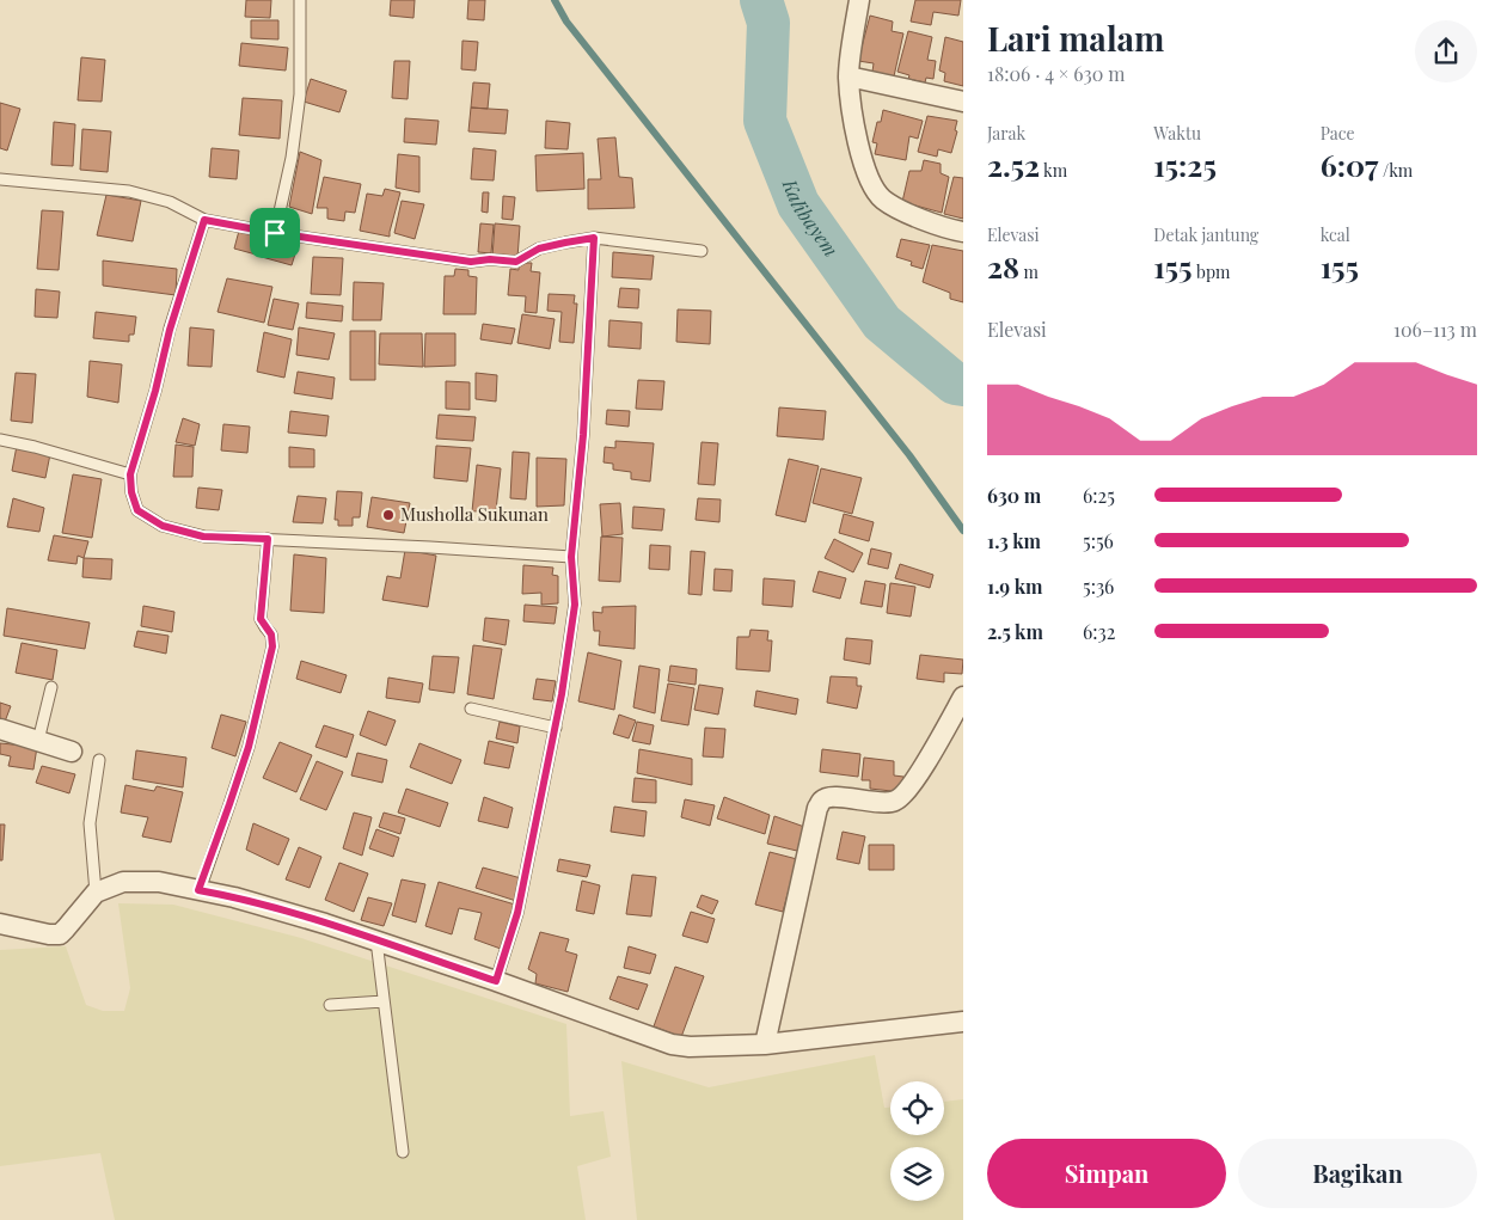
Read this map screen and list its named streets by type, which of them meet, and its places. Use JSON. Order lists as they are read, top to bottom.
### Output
{
  "water": ["Kalibayem"],
  "places": ["Musholla Sukunan"],
  "page": {
    "heading": ["Lari malam", "18:06 · 4 × 630 m"],
    "stats": [
      ["Jarak", "2.52 km"],
      ["Waktu", "15:25"],
      ["Pace", "6:07 /km"],
      ["Elevasi", "28 m"],
      ["Detak jantung", "155 bpm"],
      ["kcal", "155"]
    ],
    "chart": ["Elevasi", "106–113 m"],
    "list": [
      {
        "name": "630 m",
        "note": "6:25"
      },
      {
        "name": "1.3 km",
        "note": "5:56"
      },
      {
        "name": "1.9 km",
        "note": "5:36"
      },
      {
        "name": "2.5 km",
        "note": "6:32"
      }
    ],
    "buttons": ["Simpan", "Bagikan"]
  }
}
